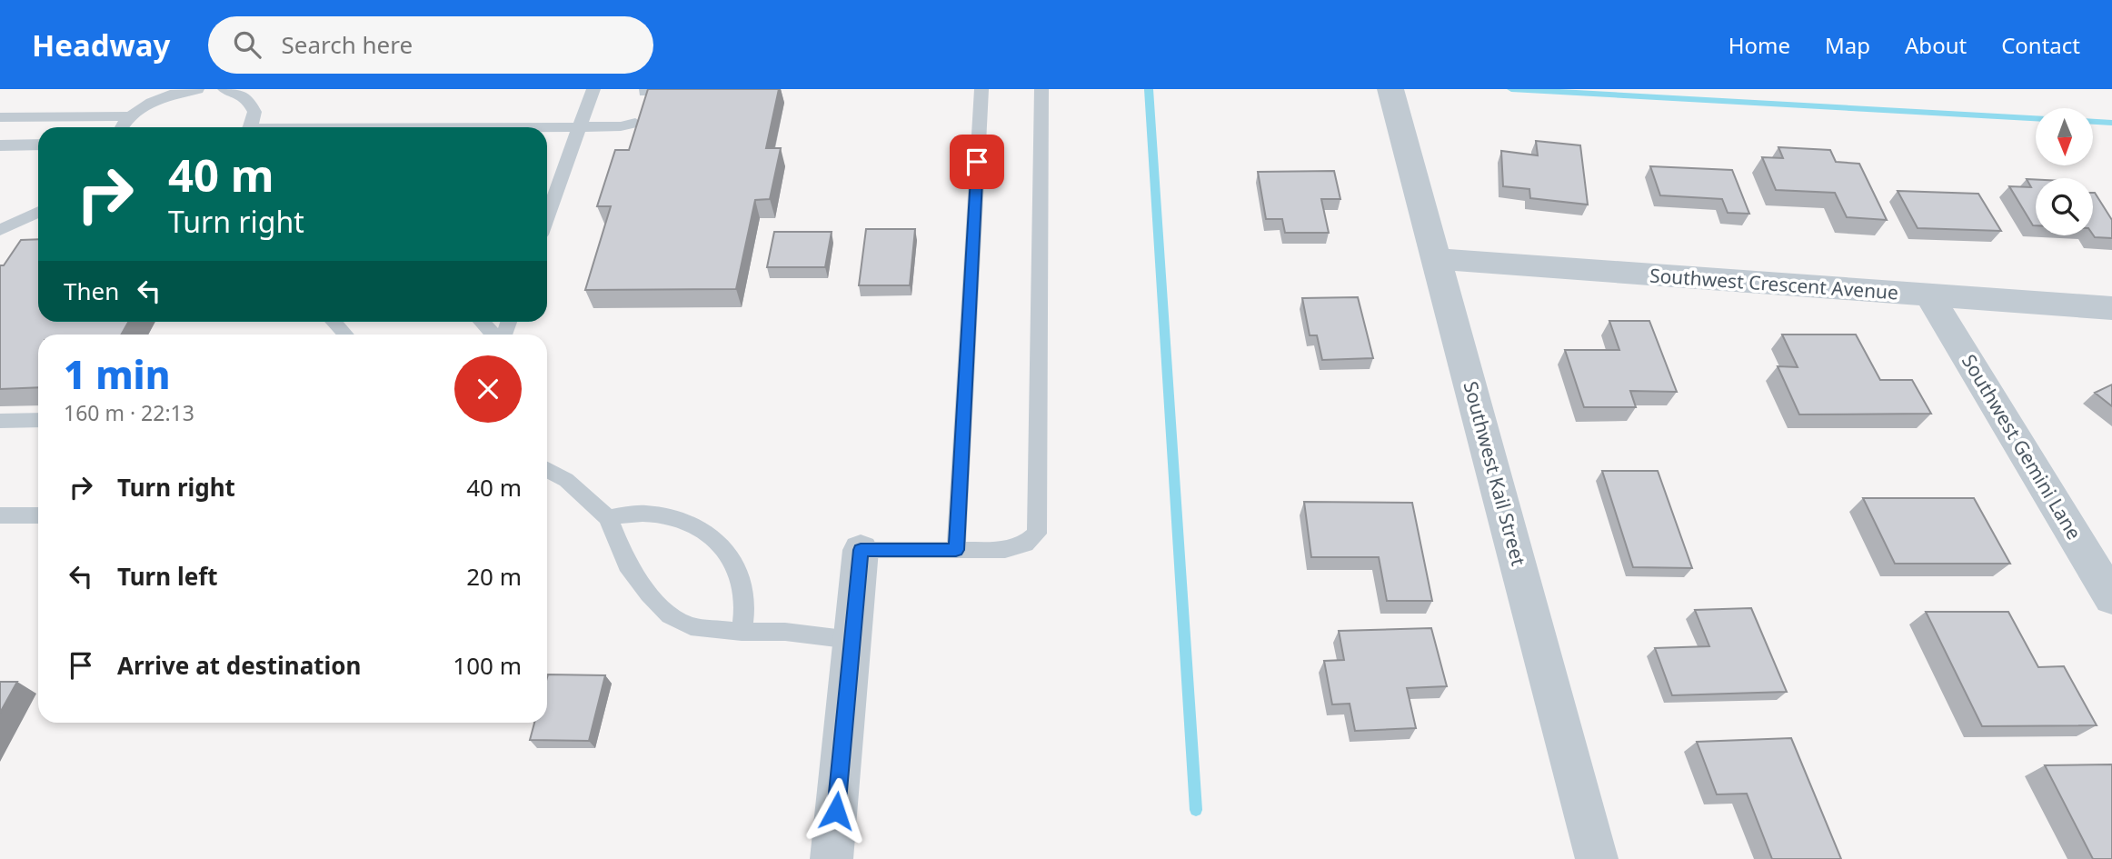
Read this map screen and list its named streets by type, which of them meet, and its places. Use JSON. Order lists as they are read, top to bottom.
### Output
{
  "streets": {
    "street": ["Southwest Crescent Avenue", "Southwest Gemini Lane", "Southwest Kail Street"]
  },
  "crossings": [
    ["Southwest Crescent Avenue", "Southwest Gemini Lane"],
    ["Southwest Crescent Avenue", "Southwest Kail Street"]
  ],
  "north": "bottom",
  "page": {
    "header": "Headway",
    "search": "Search here",
    "nav": [
      "Home",
      "Map",
      "About",
      "Contact"
    ],
    "turn": ["40 m", "Turn right"],
    "then": "Then",
    "heading": ["1 min", "160 m · 22:13"],
    "list": [
      {
        "name": "Turn right",
        "value": "40 m"
      },
      {
        "name": "Turn left",
        "value": "20 m"
      },
      {
        "name": "Arrive at destination",
        "value": "100 m"
      }
    ]
  }
}
